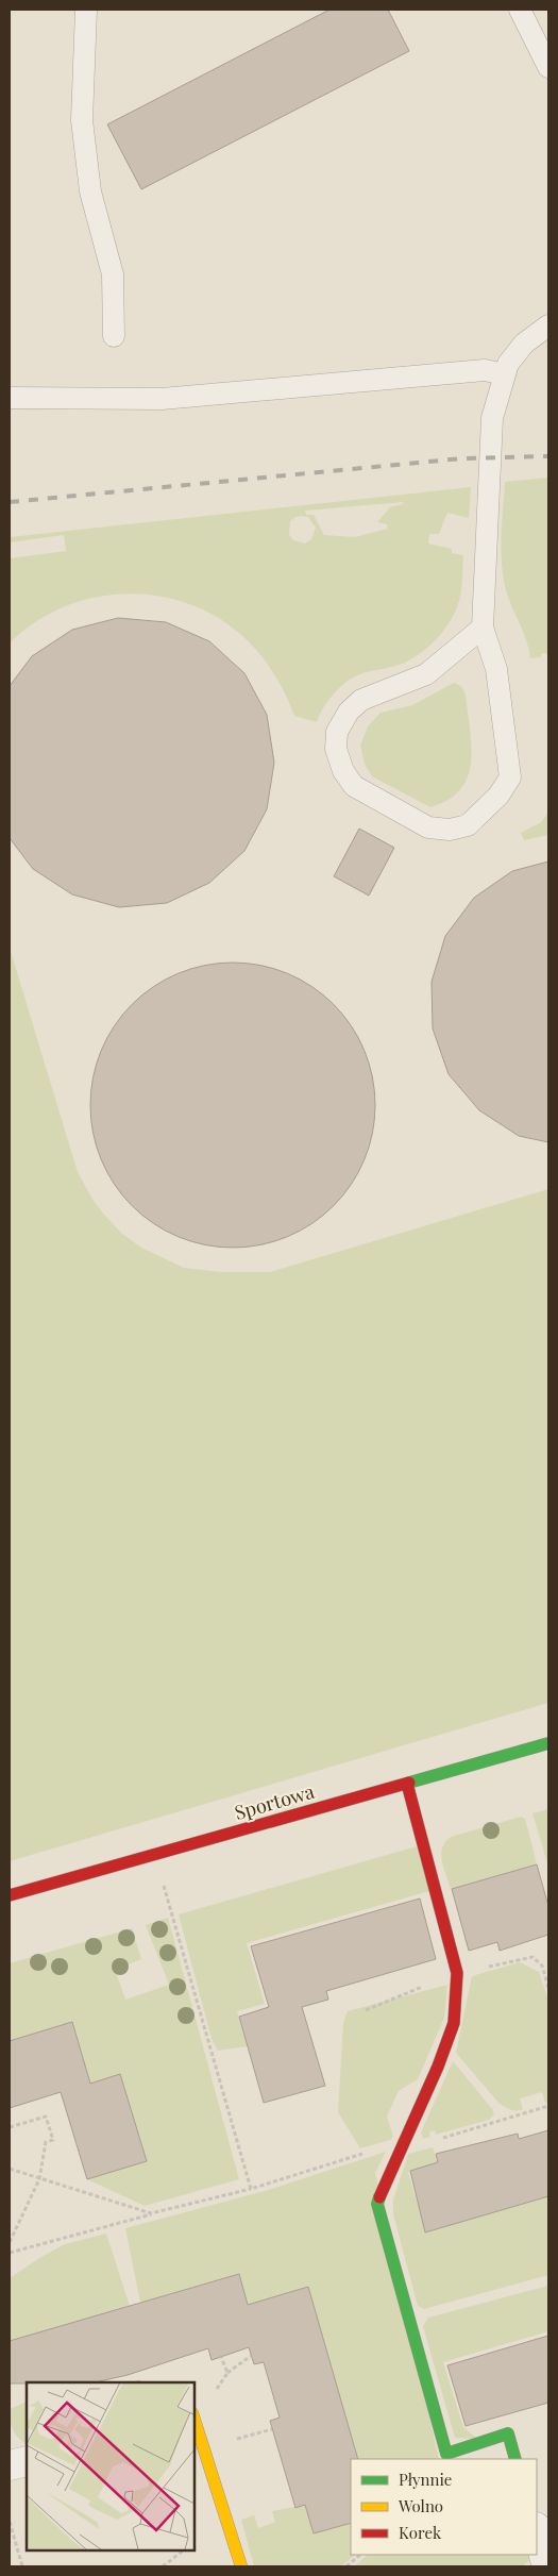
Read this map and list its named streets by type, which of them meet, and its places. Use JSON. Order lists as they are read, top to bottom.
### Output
{
  "streets": {
    "street": ["Sportowa"]
  },
  "legend": ["Płynnie", "Wolno", "Korek"]
}
